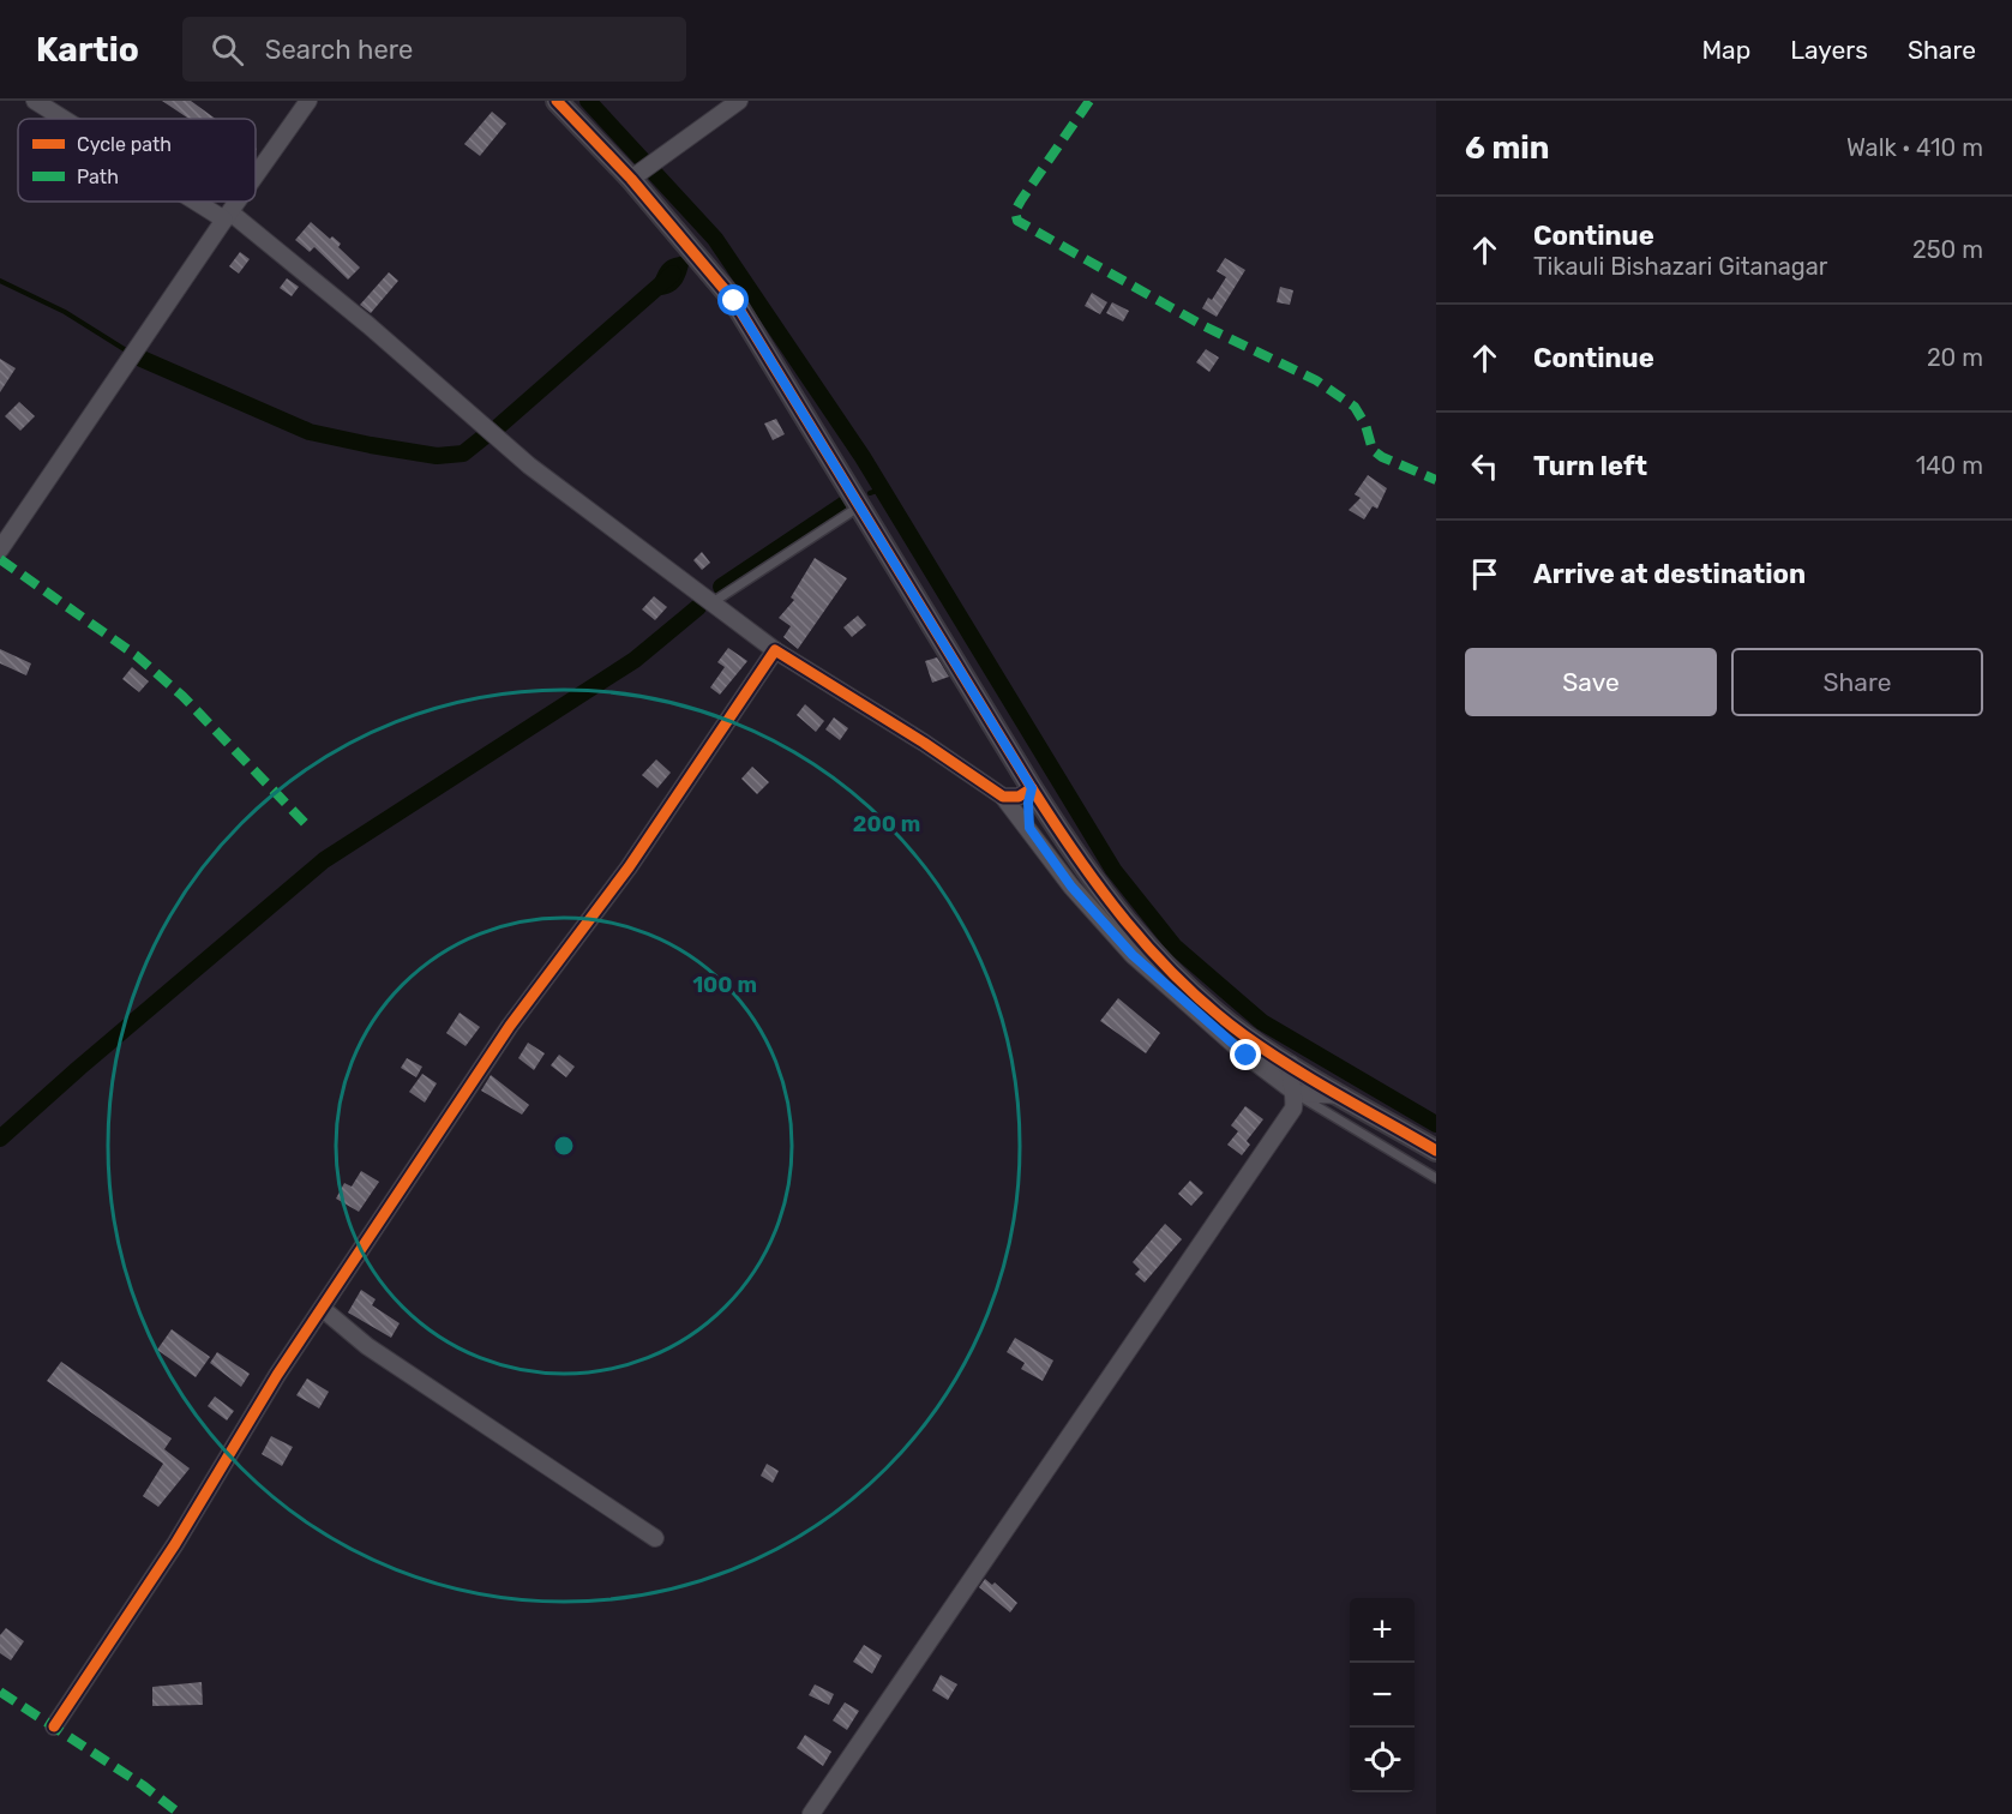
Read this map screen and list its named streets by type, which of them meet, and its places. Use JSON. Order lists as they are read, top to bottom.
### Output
{
  "legend": ["Cycle path", "Path"],
  "page": {
    "header": "Kartio",
    "search": "Search here",
    "nav": ["Map", "Layers", "Share"],
    "heading": ["6 min", "Walk · 410 m"],
    "list": [
      ["Continue", "Tikauli Bishazari Gitanagar", "250 m"],
      ["Continue", "20 m"],
      ["Turn left", "140 m"],
      "Arrive at destination"
    ],
    "buttons": ["Save", "Share"],
    "map_buttons": ["+", "−"]
  },
  "rings": ["200 m", "100 m"]
}
